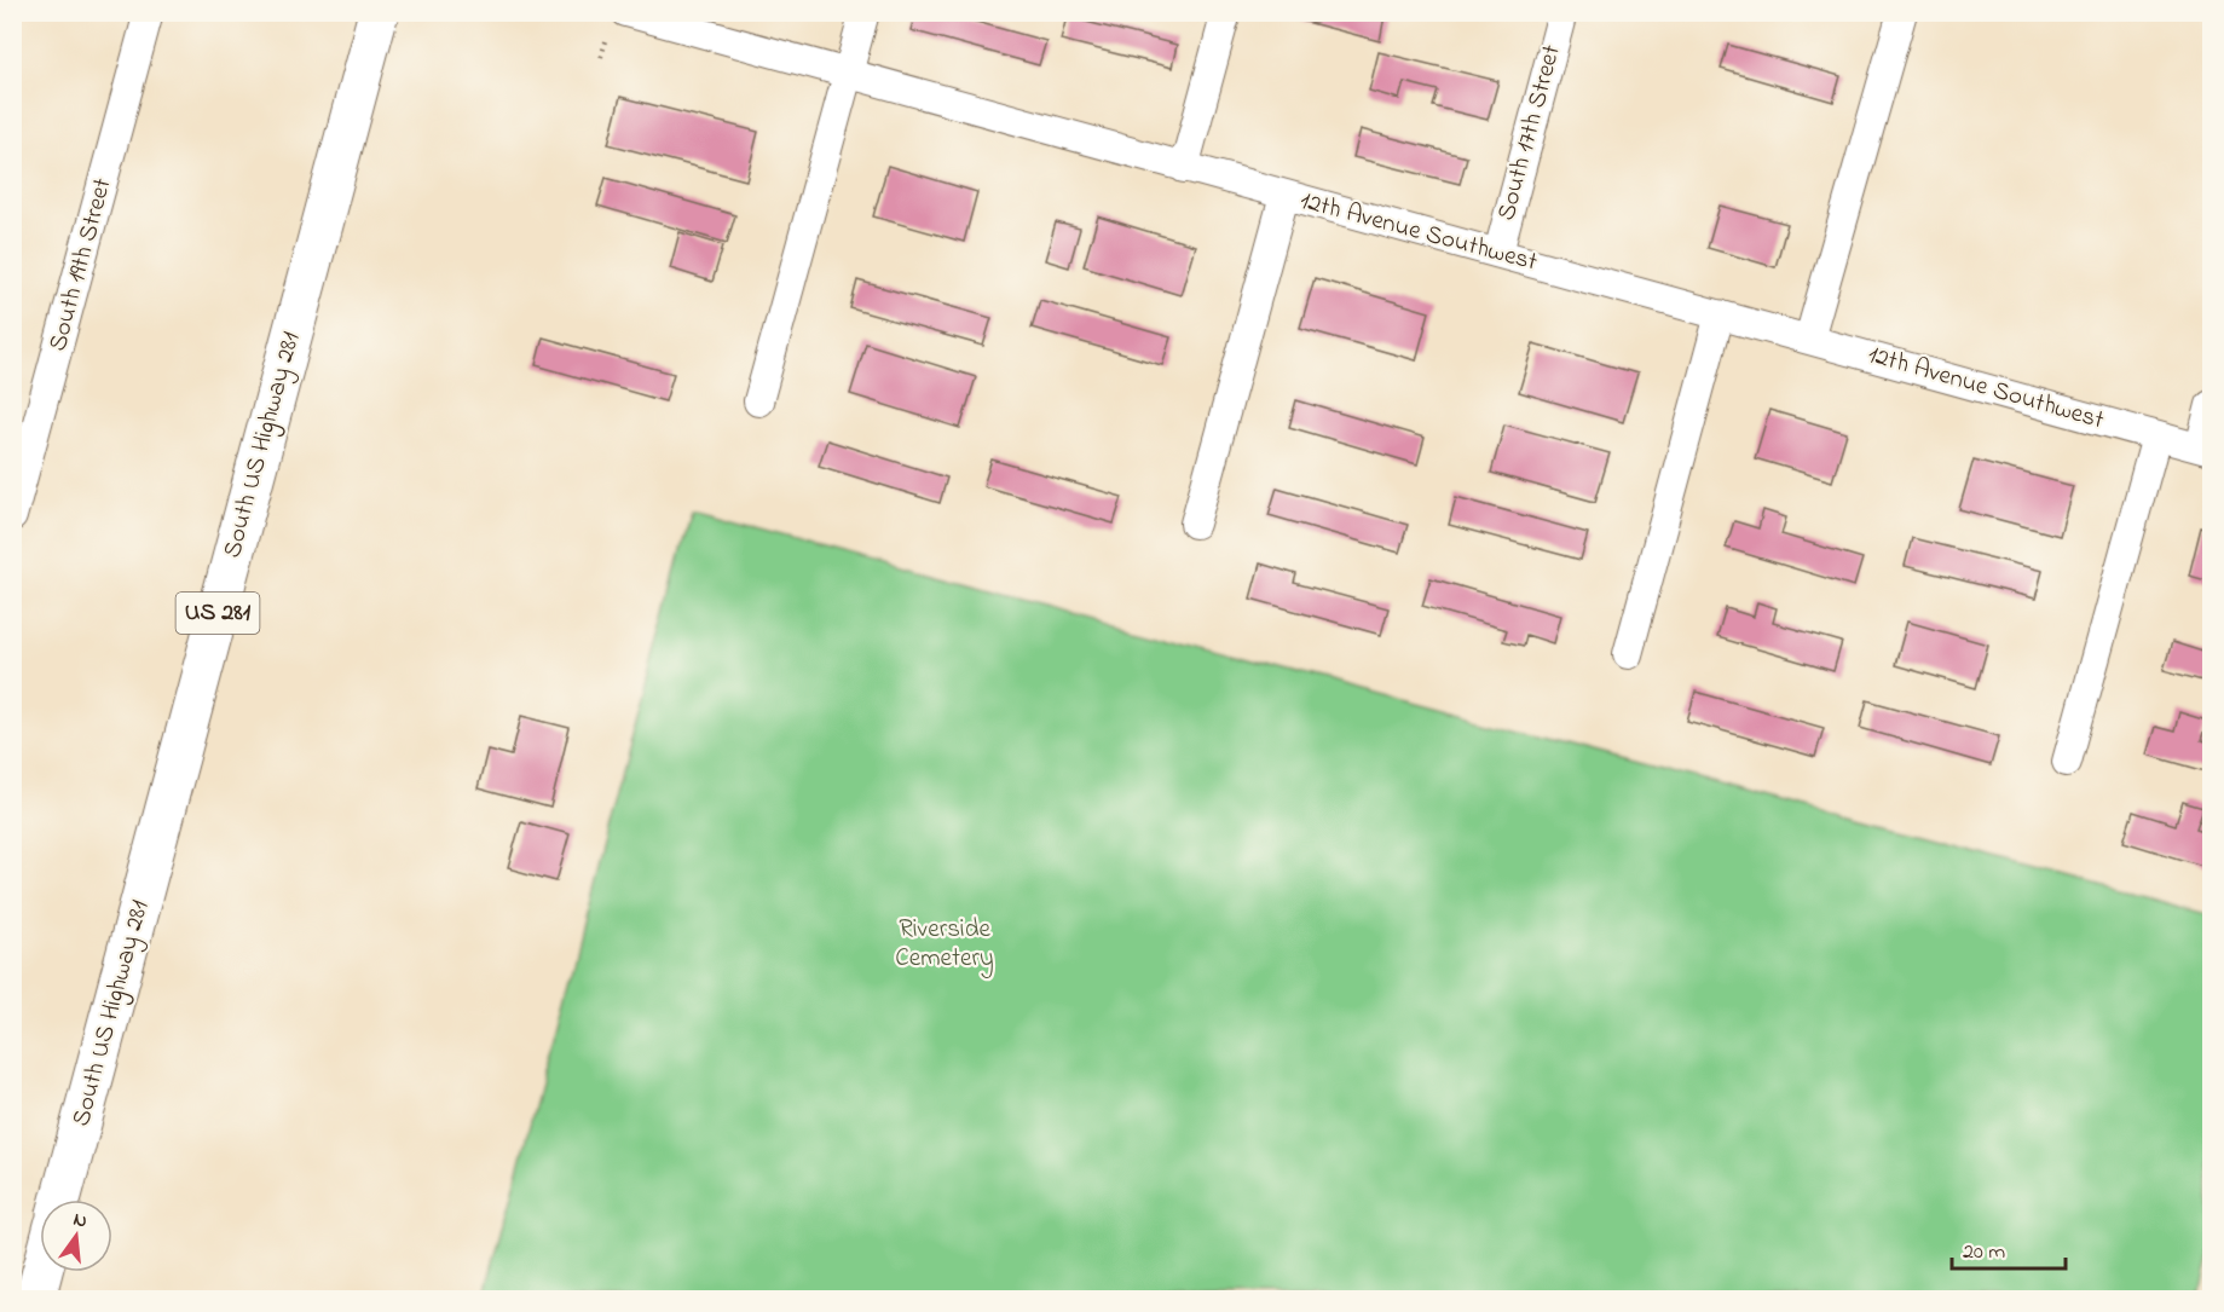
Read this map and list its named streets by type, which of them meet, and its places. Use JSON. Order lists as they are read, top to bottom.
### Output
{
  "streets": {
    "highway": ["South US Highway 281", "US 281"],
    "street": ["South 17th Street", "12th Avenue Southwest", "South 19th Street"]
  },
  "crossings": [
    ["South 17th Street", "12th Avenue Southwest"]
  ],
  "parks": ["Riverside Cemetery"],
  "scale_bar": "20 m",
  "north": "top"
}
